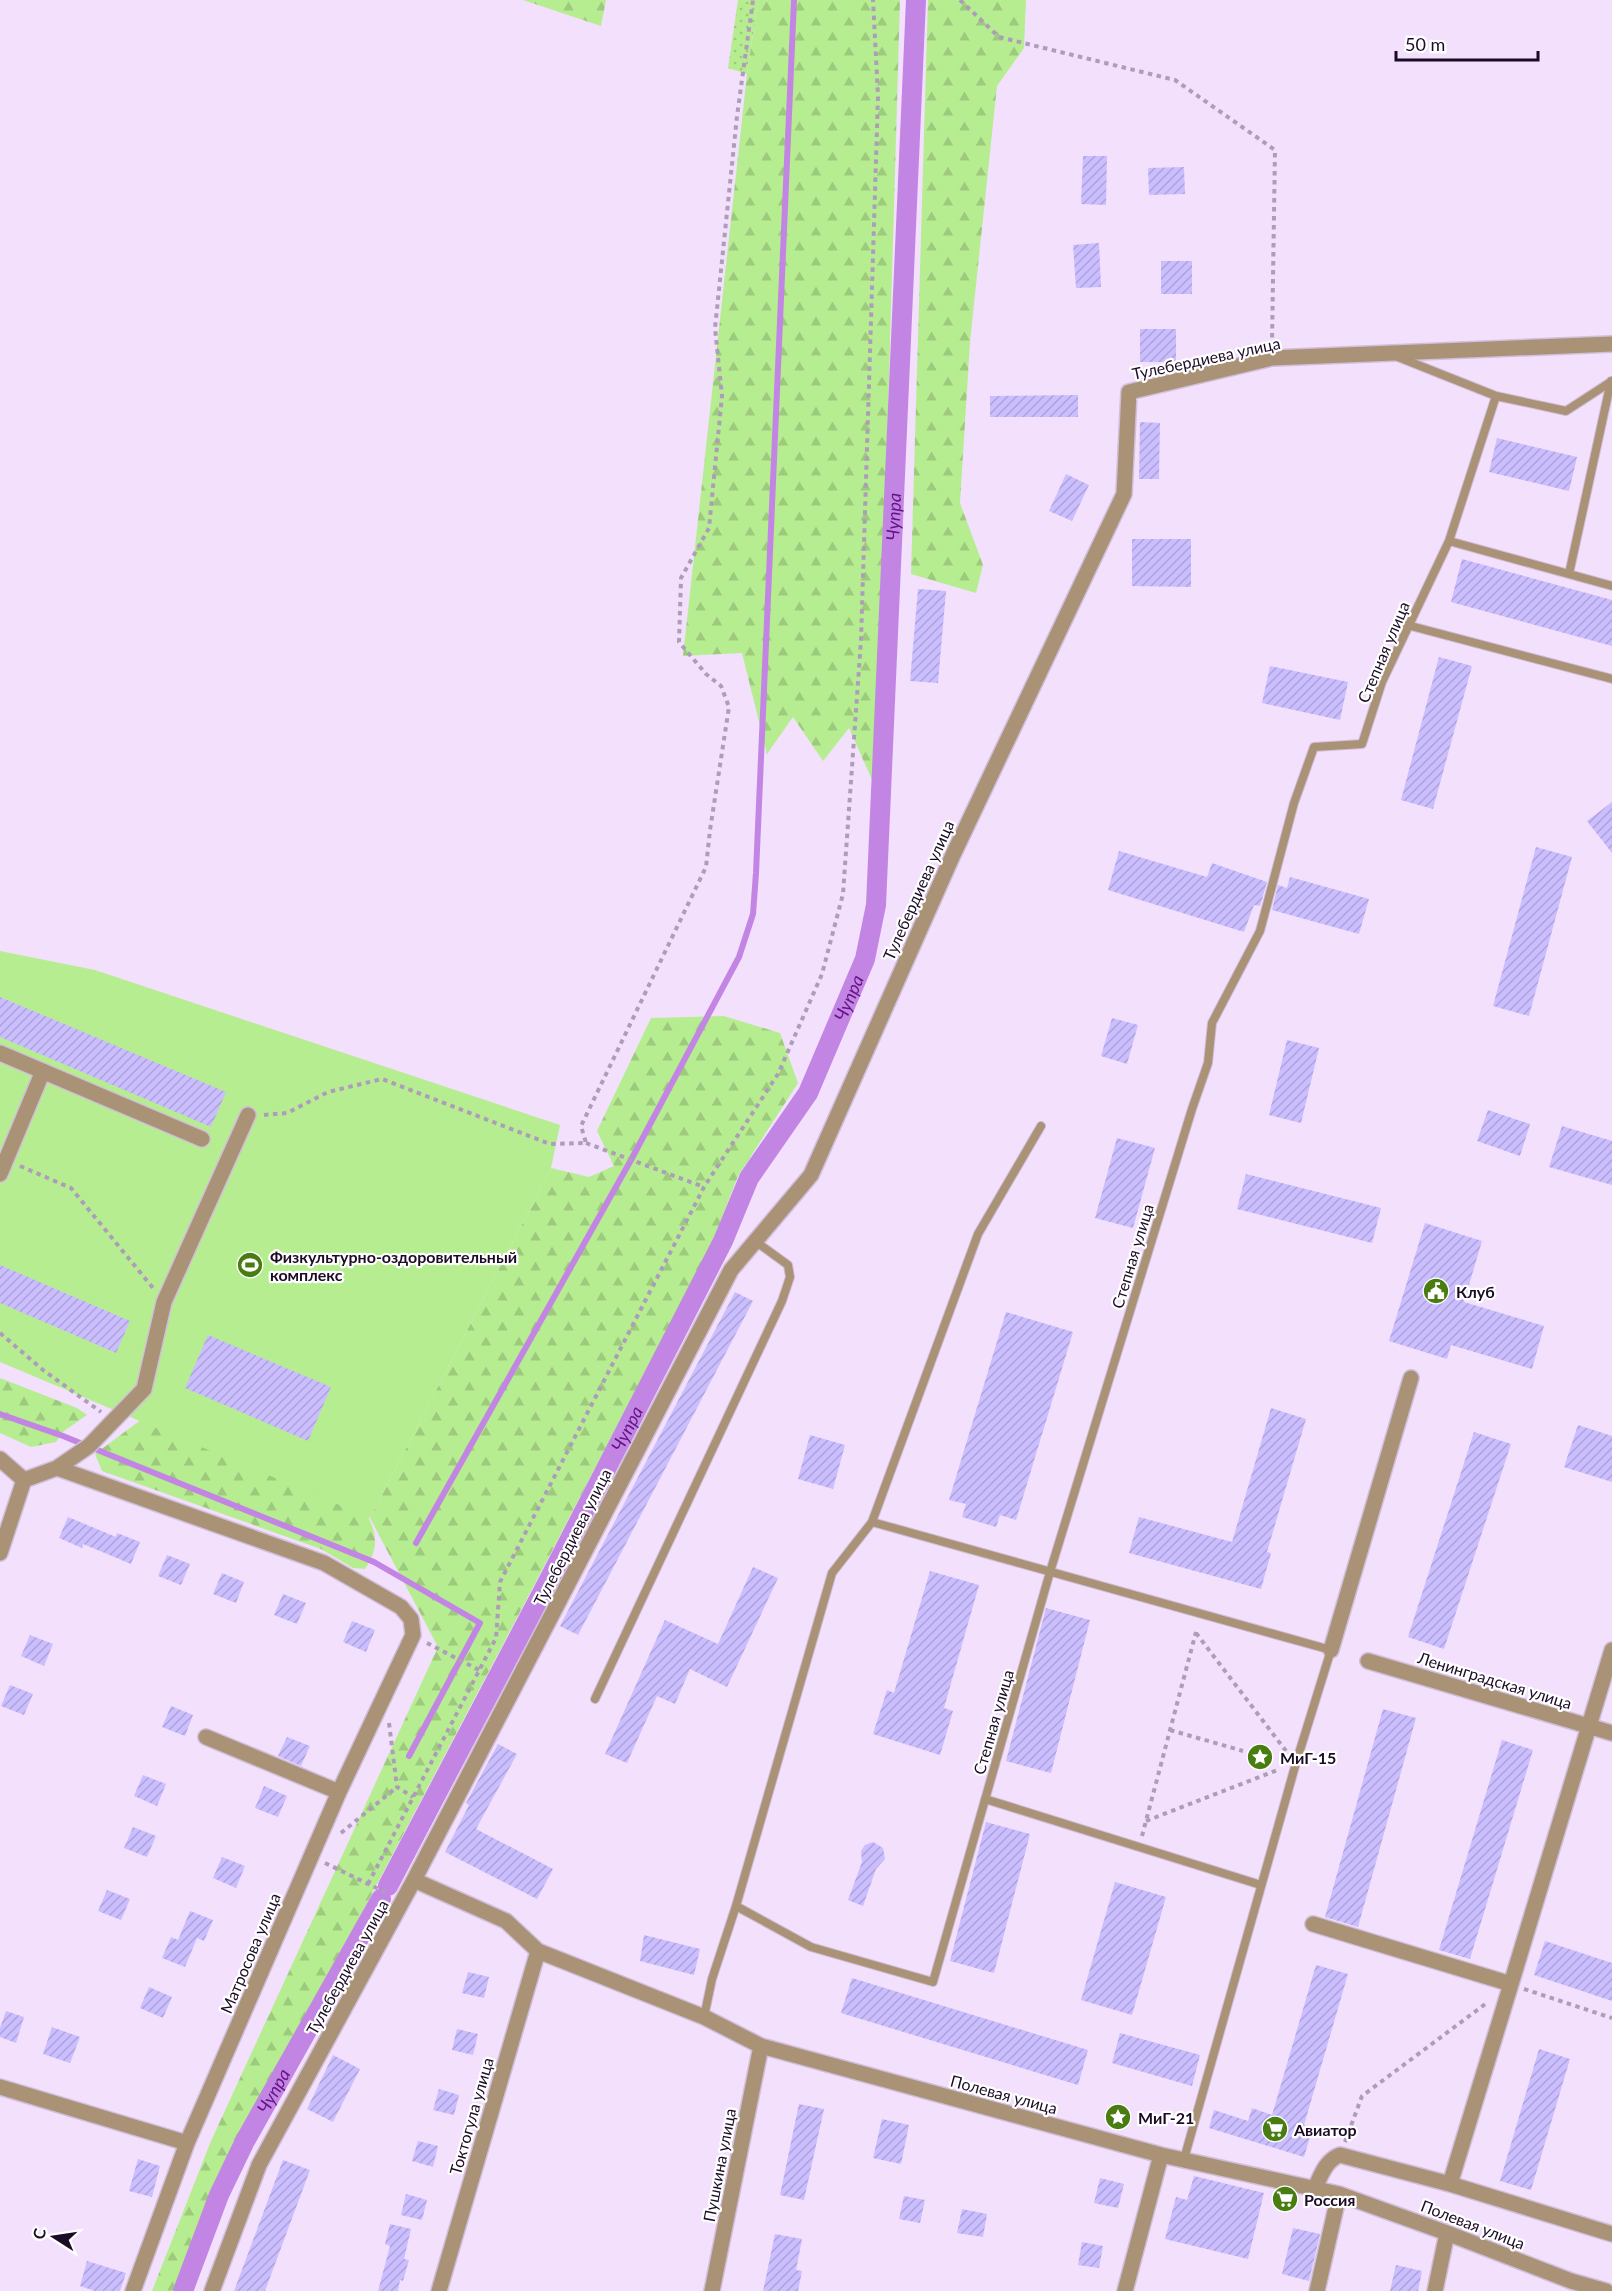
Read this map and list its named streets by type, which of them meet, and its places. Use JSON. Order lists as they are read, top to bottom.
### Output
{
  "streets": {
    "street": [
      "Тулебердиева улица",
      "Ленинградская улица",
      "Матросова улица",
      "Полевая улица",
      "Токтогула улица",
      "Пушкина улица"
    ],
    "lane": ["Степная улица"]
  },
  "crossings": [
    ["Тулебердиева улица", "Полевая улица"],
    ["Полевая улица", "Токтогула улица"],
    ["Полевая улица", "Пушкина улица"]
  ],
  "water": ["Чупра"],
  "places": {
    "sports": ["Физкультурно-оздоровительный комплекс"],
    "public building": ["Клуб"],
    "place": ["МиГ-15", "МиГ-21"],
    "supermarket": ["Авиатор", "Россия"]
  },
  "scale_bar": "50 m",
  "north": "left"
}
